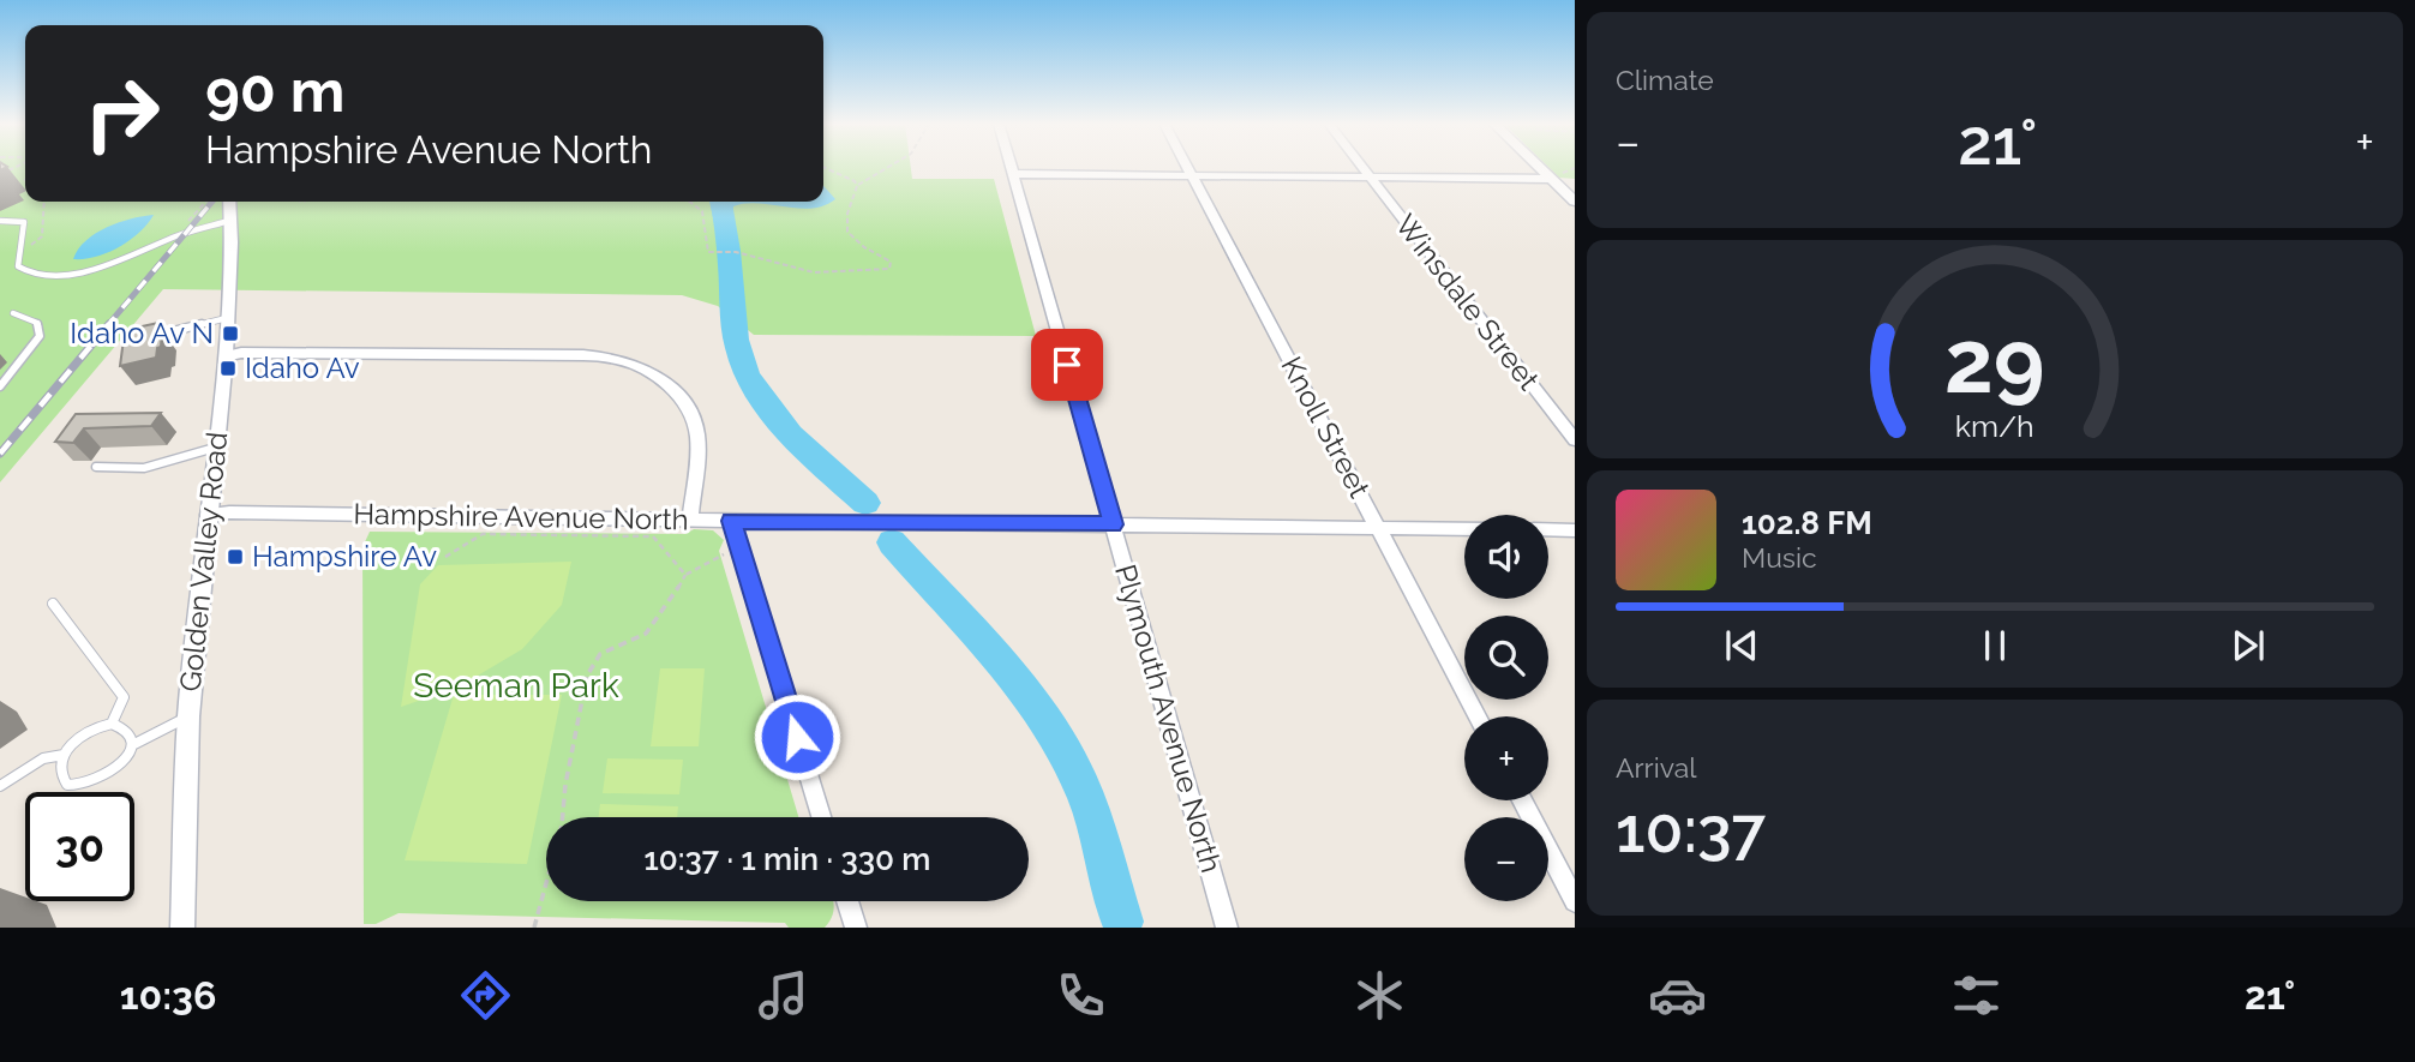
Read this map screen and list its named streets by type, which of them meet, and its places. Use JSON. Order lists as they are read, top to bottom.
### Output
{
  "streets": {
    "street": [
      "Winsdale Street",
      "Knoll Street",
      "Hampshire Avenue North",
      "Golden Valley Road",
      "Plymouth Avenue North"
    ]
  },
  "crossings": [
    ["Knoll Street", "Hampshire Avenue North"],
    ["Hampshire Avenue North", "Golden Valley Road"],
    ["Hampshire Avenue North", "Plymouth Avenue North"]
  ],
  "parks": ["Seeman Park"],
  "places": {
    "transit": ["Idaho Av N", "Idaho Av", "Hampshire Av"]
  },
  "page": {
    "tile": [
      "Climate",
      ["Arrival", "10:37"]
    ],
    "turn": ["90 m", "Hampshire Avenue North"],
    "heat": ["−", "21°", "+"],
    "song": ["102.8 FM", "Music"],
    "map_buttons": ["+", "−"],
    "limit": "30",
    "trip": "10:37 · 1 min · 330 m",
    "tabs": ["10:36", "21°"],
    "gauge": ["29", "km/h"]
  }
}
